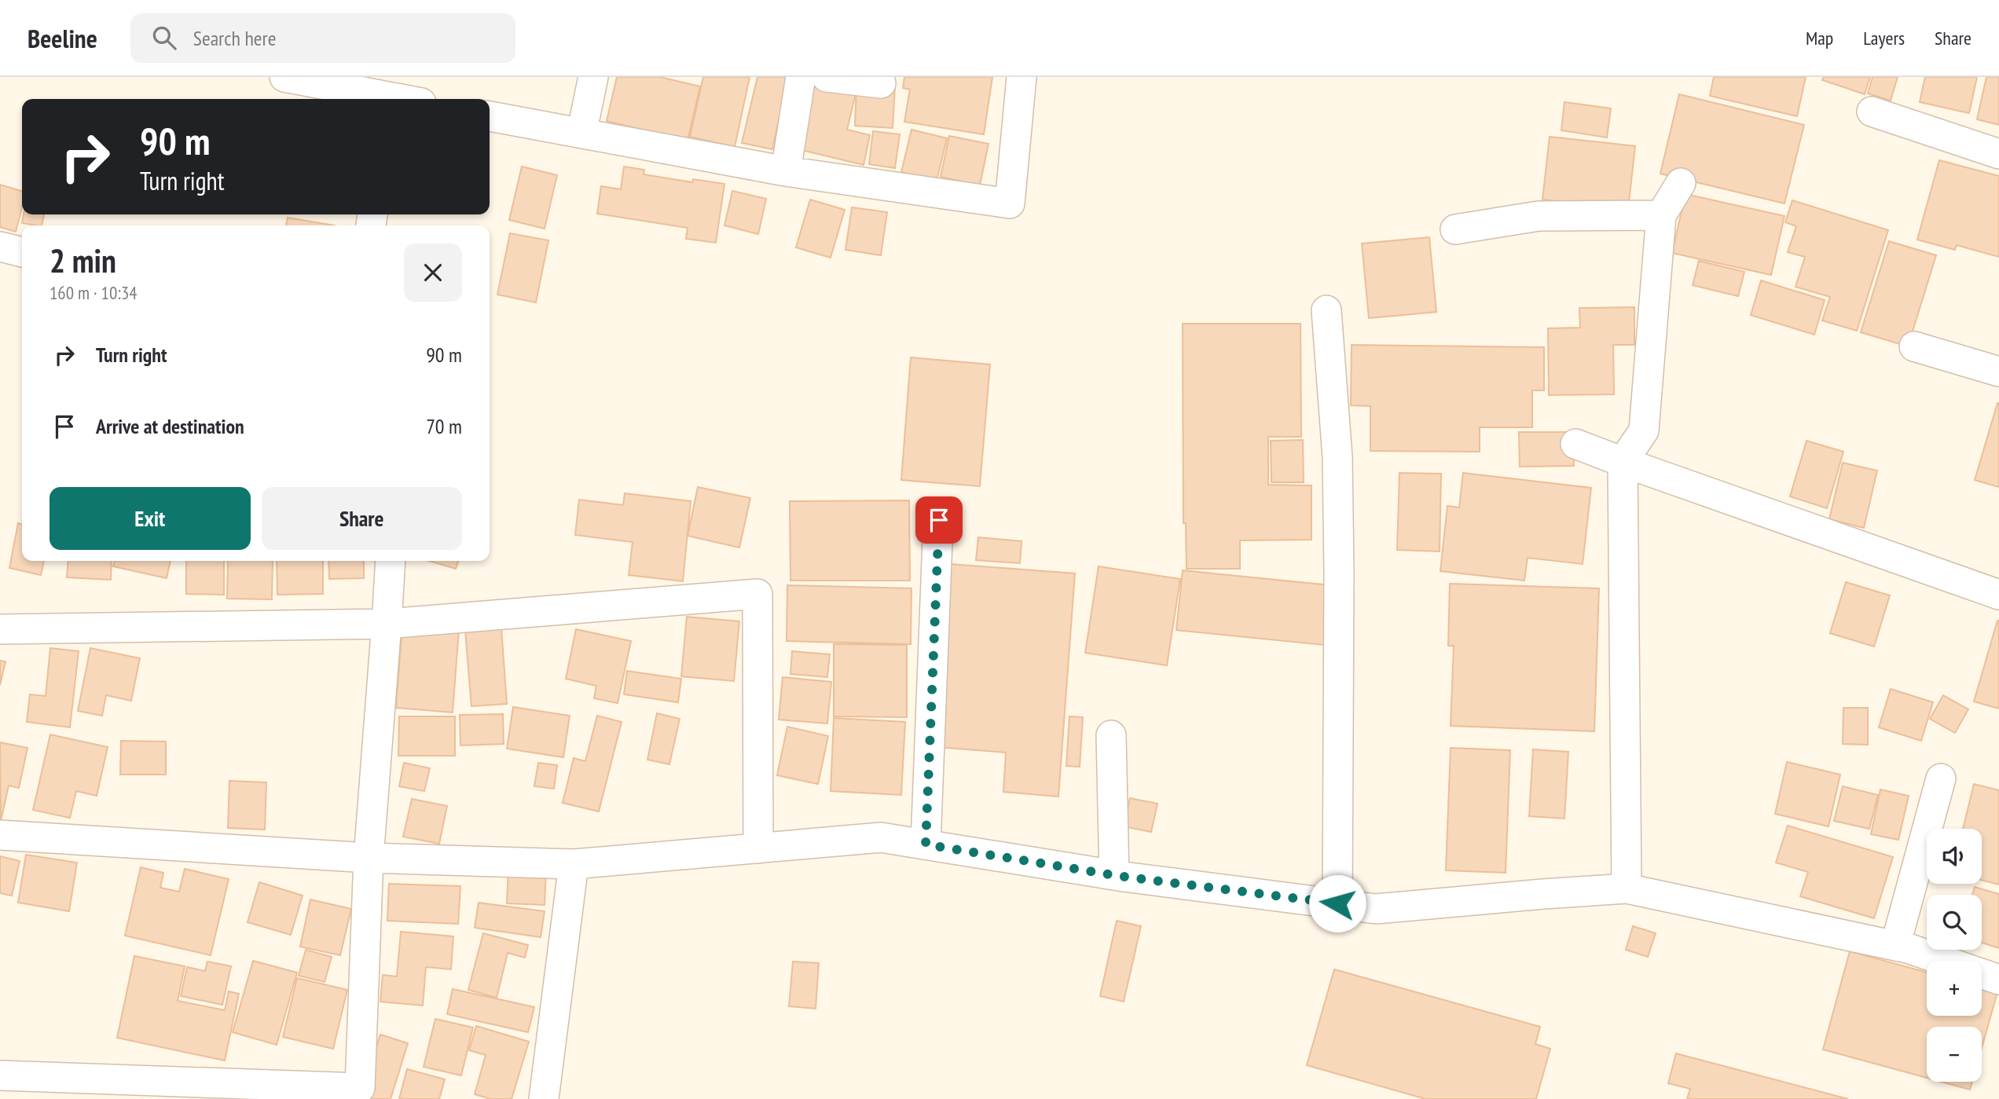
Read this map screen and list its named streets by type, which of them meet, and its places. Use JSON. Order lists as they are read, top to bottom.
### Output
{
  "page": {
    "header": "Beeline",
    "search": "Search here",
    "nav": ["Map", "Layers", "Share"],
    "turn": ["90 m", "Turn right"],
    "heading": ["2 min", "160 m · 10:34"],
    "list": [
      {
        "name": "Turn right",
        "value": "90 m"
      },
      {
        "name": "Arrive at destination",
        "value": "70 m"
      }
    ],
    "buttons": ["Exit", "Share"],
    "map_buttons": ["+", "−"]
  }
}
